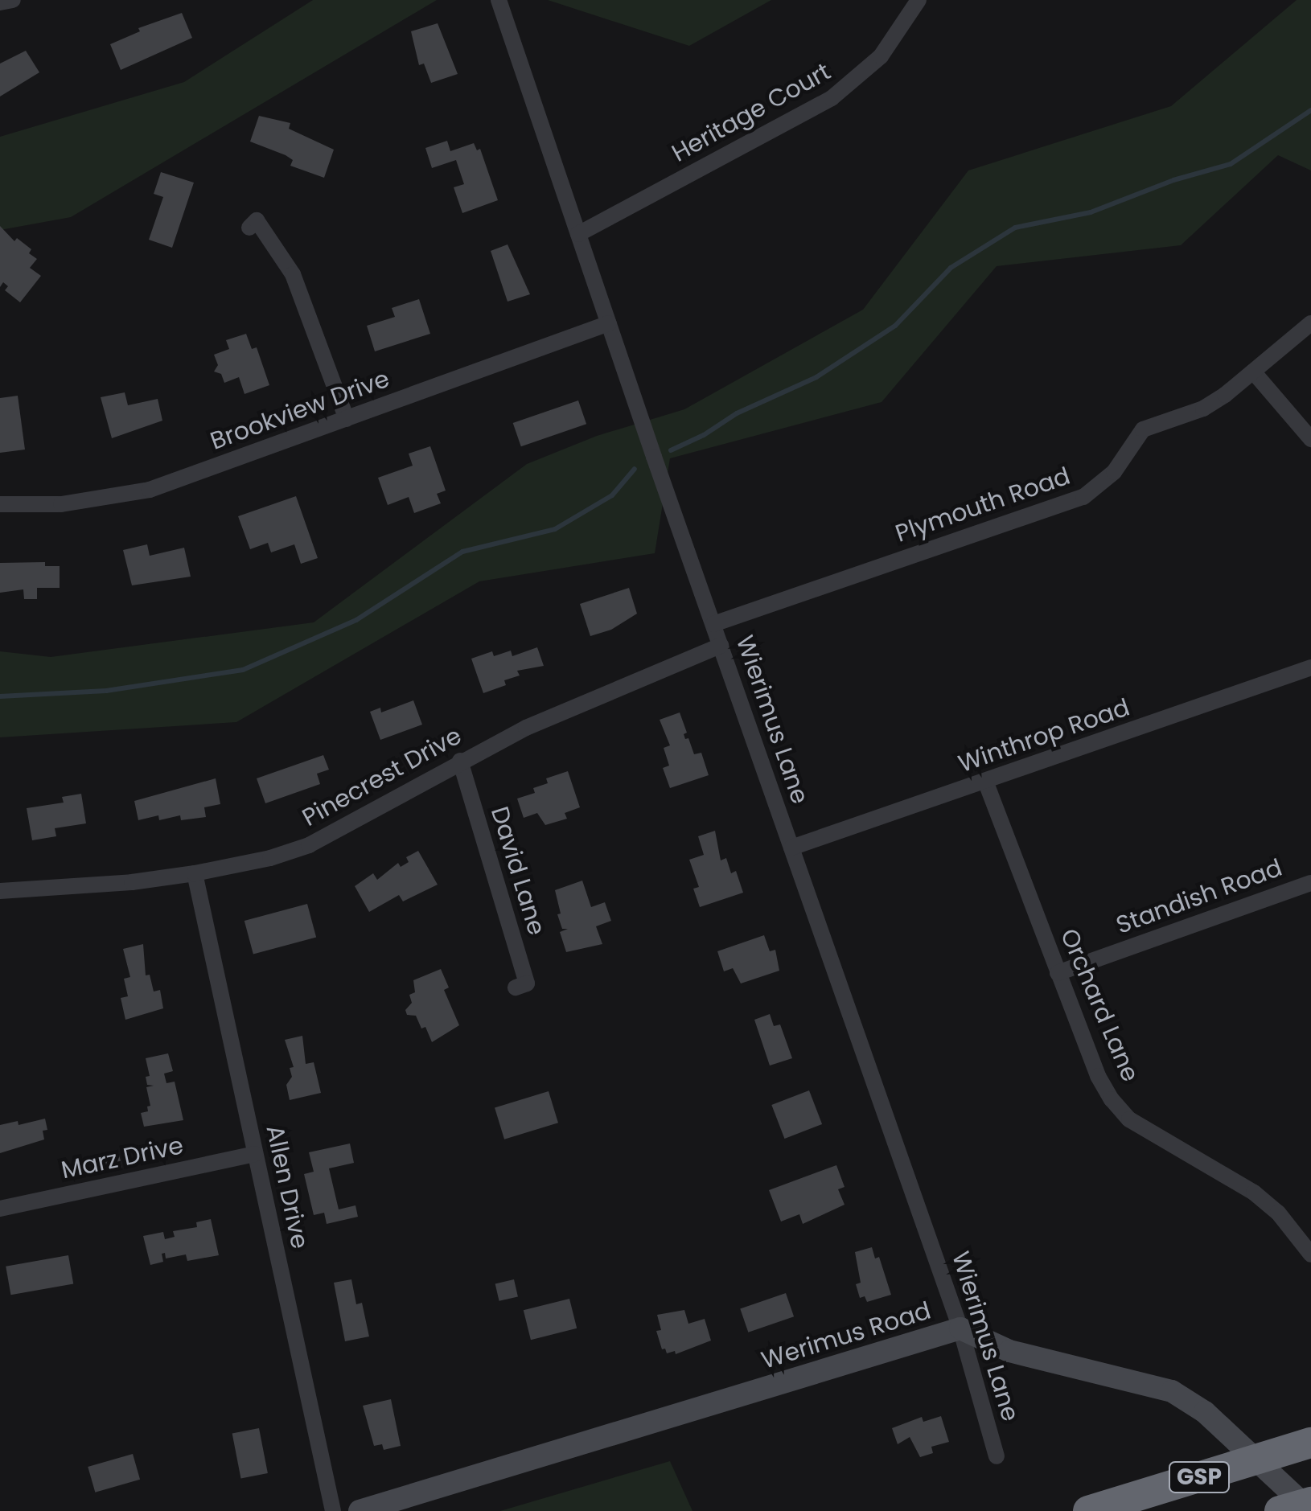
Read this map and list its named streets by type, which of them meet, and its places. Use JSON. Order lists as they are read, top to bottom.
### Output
{
  "streets": {
    "highway": ["GSP"],
    "main road": ["Werimus Road"],
    "street": [
      "Heritage Court",
      "Brookview Drive",
      "Plymouth Road",
      "Wierimus Lane",
      "Winthrop Road",
      "Pinecrest Drive",
      "David Lane",
      "Standish Road",
      "Orchard Lane",
      "Marz Drive",
      "Allen Drive"
    ]
  },
  "crossings": [
    ["Heritage Court", "Wierimus Lane"],
    ["Brookview Drive", "Wierimus Lane"],
    ["Plymouth Road", "Wierimus Lane"],
    ["Wierimus Lane", "Winthrop Road"],
    ["Wierimus Lane", "Pinecrest Drive"],
    ["Wierimus Lane", "Werimus Road"],
    ["Winthrop Road", "Orchard Lane"],
    ["Pinecrest Drive", "David Lane"],
    ["Pinecrest Drive", "Allen Drive"],
    ["Standish Road", "Orchard Lane"],
    ["Marz Drive", "Allen Drive"]
  ]
}
